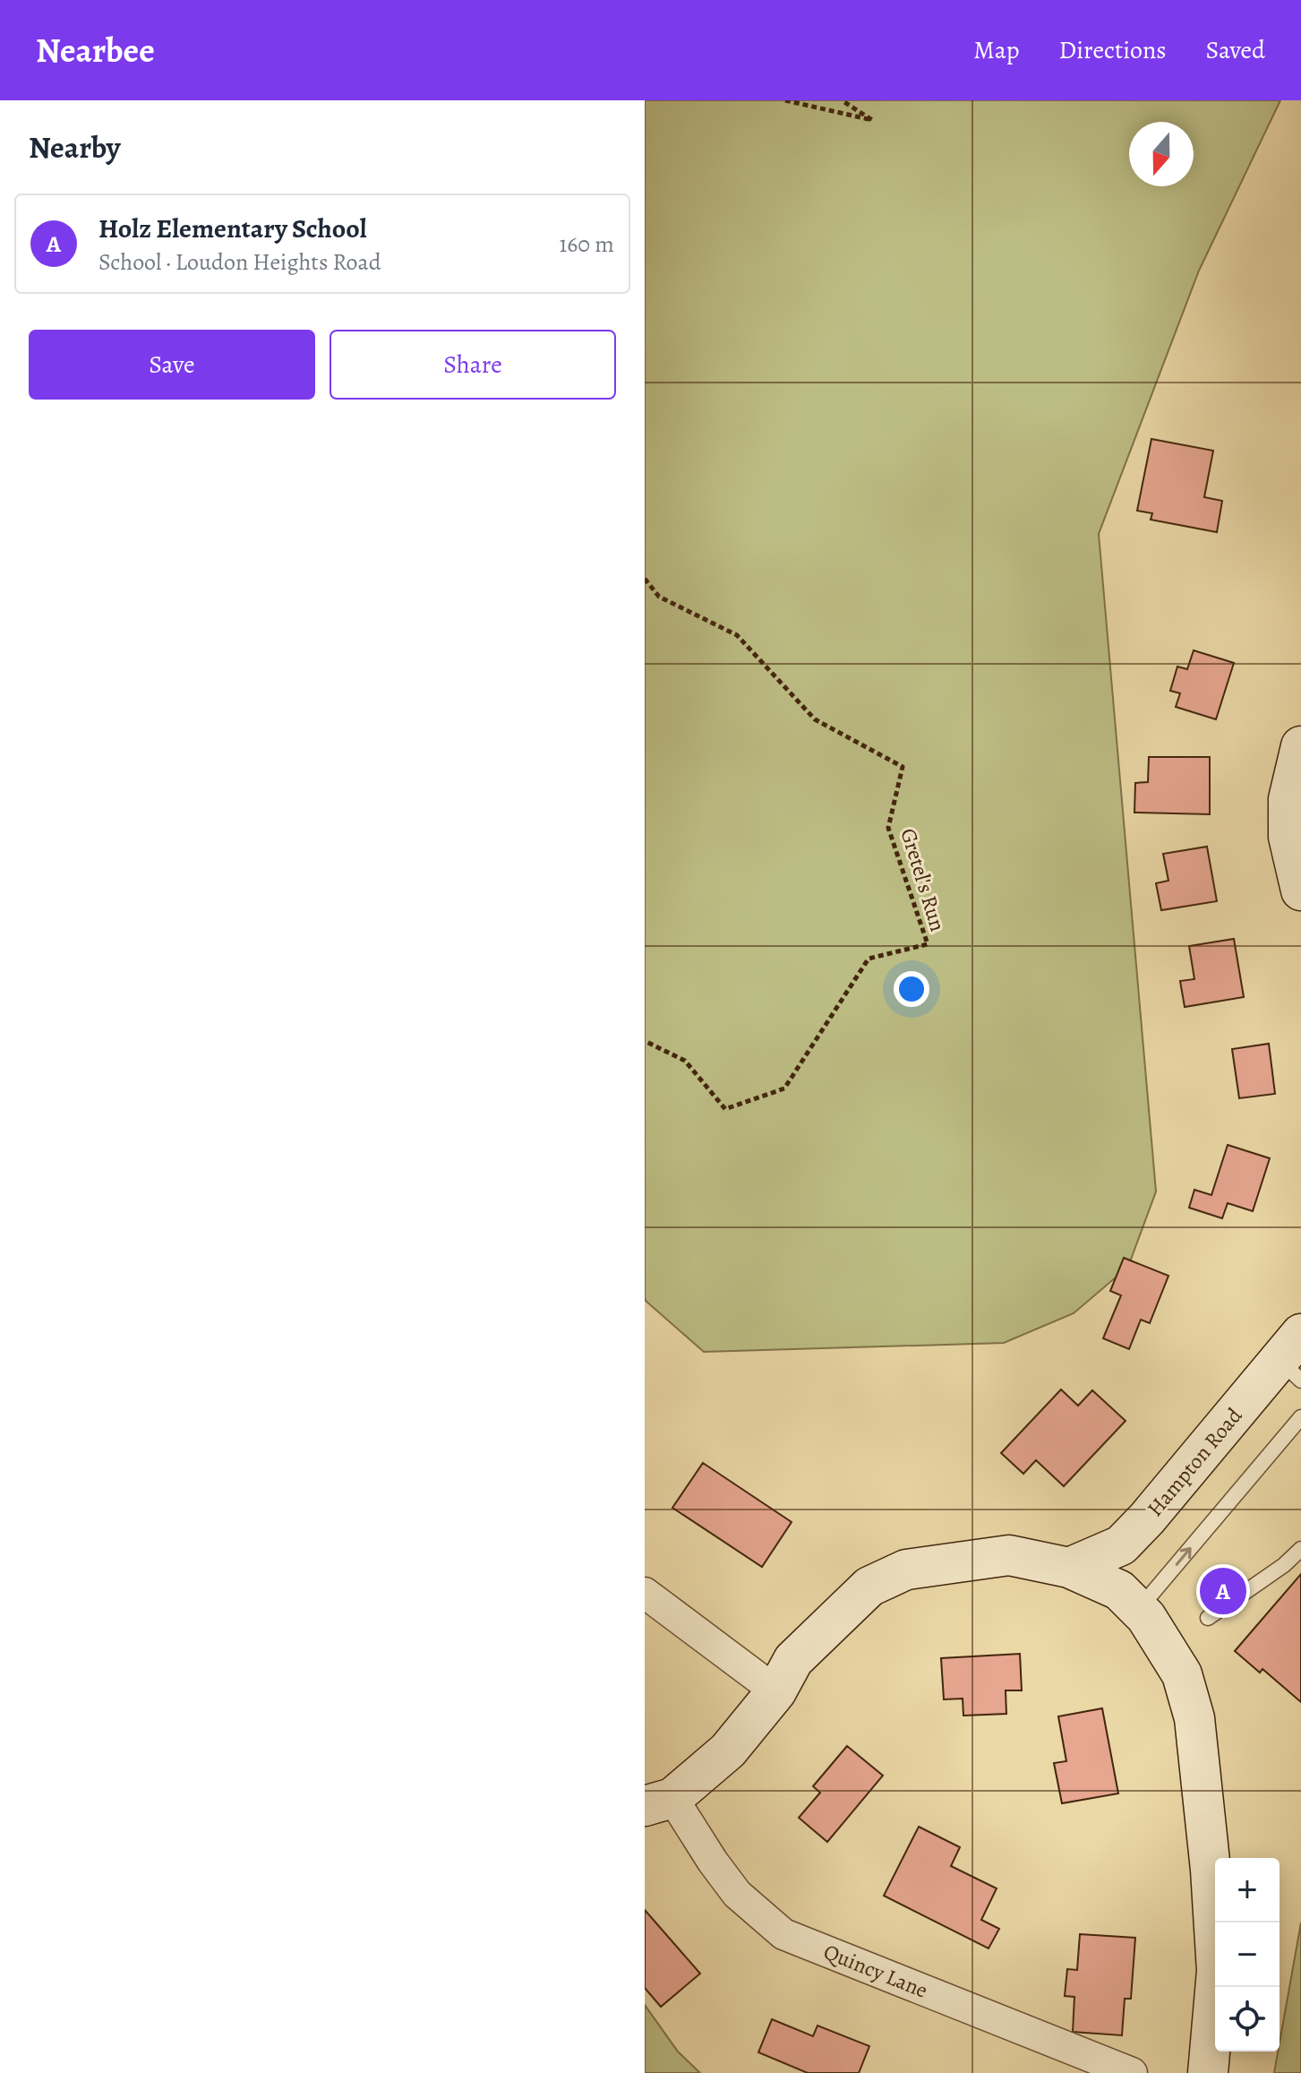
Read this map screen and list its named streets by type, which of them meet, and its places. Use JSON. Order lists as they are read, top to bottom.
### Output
{
  "streets": {
    "street": ["Hampton Road", "Quincy Lane"],
    "path": ["Gretel's Run"]
  },
  "north": "bottom",
  "page": {
    "header": "Nearbee",
    "nav": ["Map", "Directions", "Saved"],
    "heading": "Nearby",
    "list": [
      {
        "mark": "A",
        "name": "Holz Elementary School",
        "note": "School · Loudon Heights Road",
        "value": "160 m"
      }
    ],
    "buttons": ["Save", "Share"],
    "pins": "A",
    "map_buttons": ["+", "−"]
  }
}
